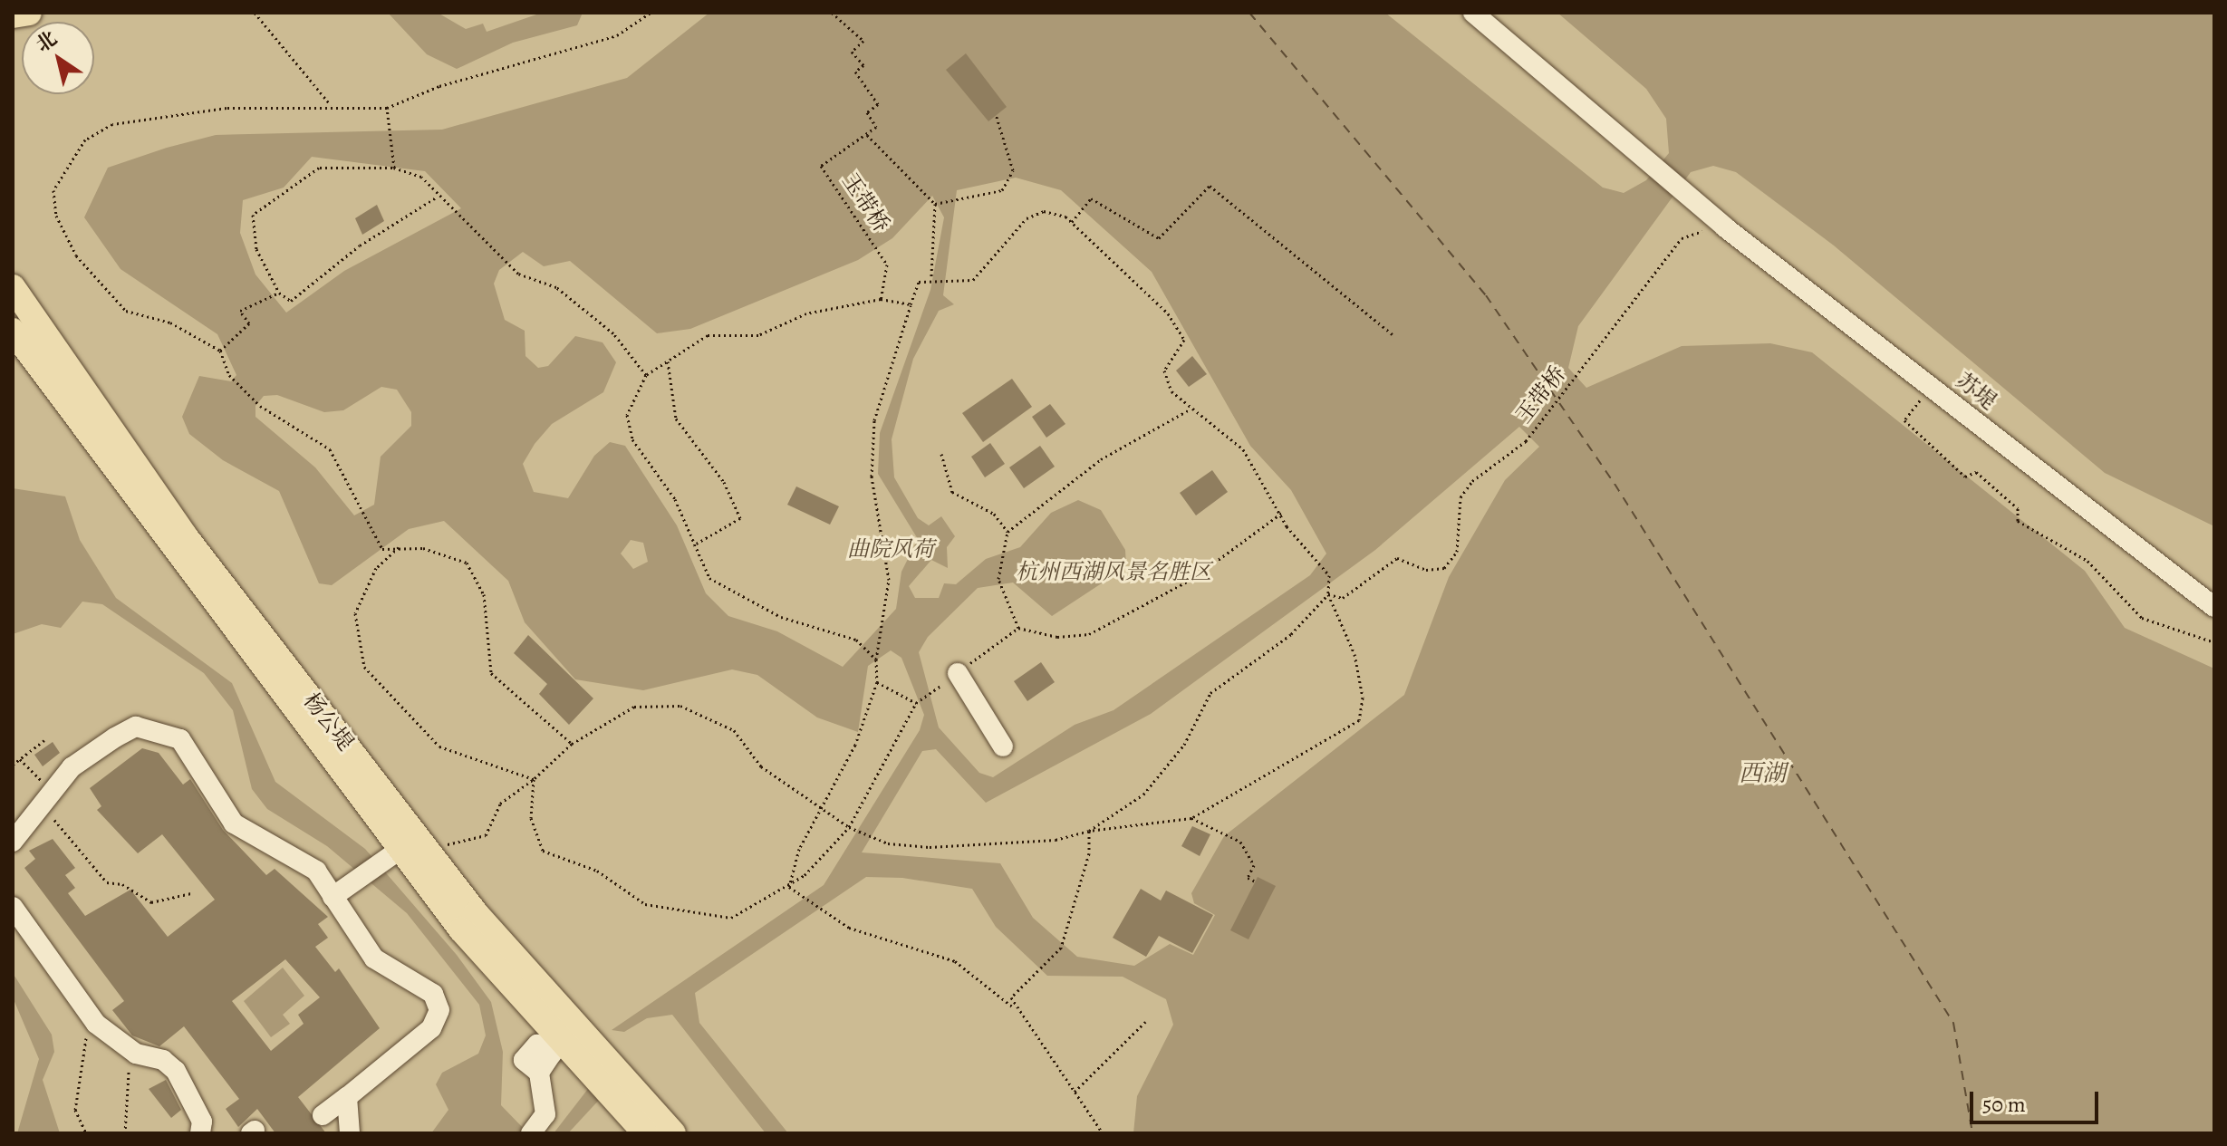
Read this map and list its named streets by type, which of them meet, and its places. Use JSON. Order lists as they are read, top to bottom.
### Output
{
  "streets": {
    "main road": ["杨公堤"],
    "street": ["苏堤"],
    "path": ["玉带桥"]
  },
  "crossings": [
    ["玉带桥", "苏堤"]
  ],
  "water": ["西湖"],
  "parks": ["曲院风荷", "杭州西湖风景名胜区"],
  "scale_bar": "50 m",
  "north": "top left"
}
